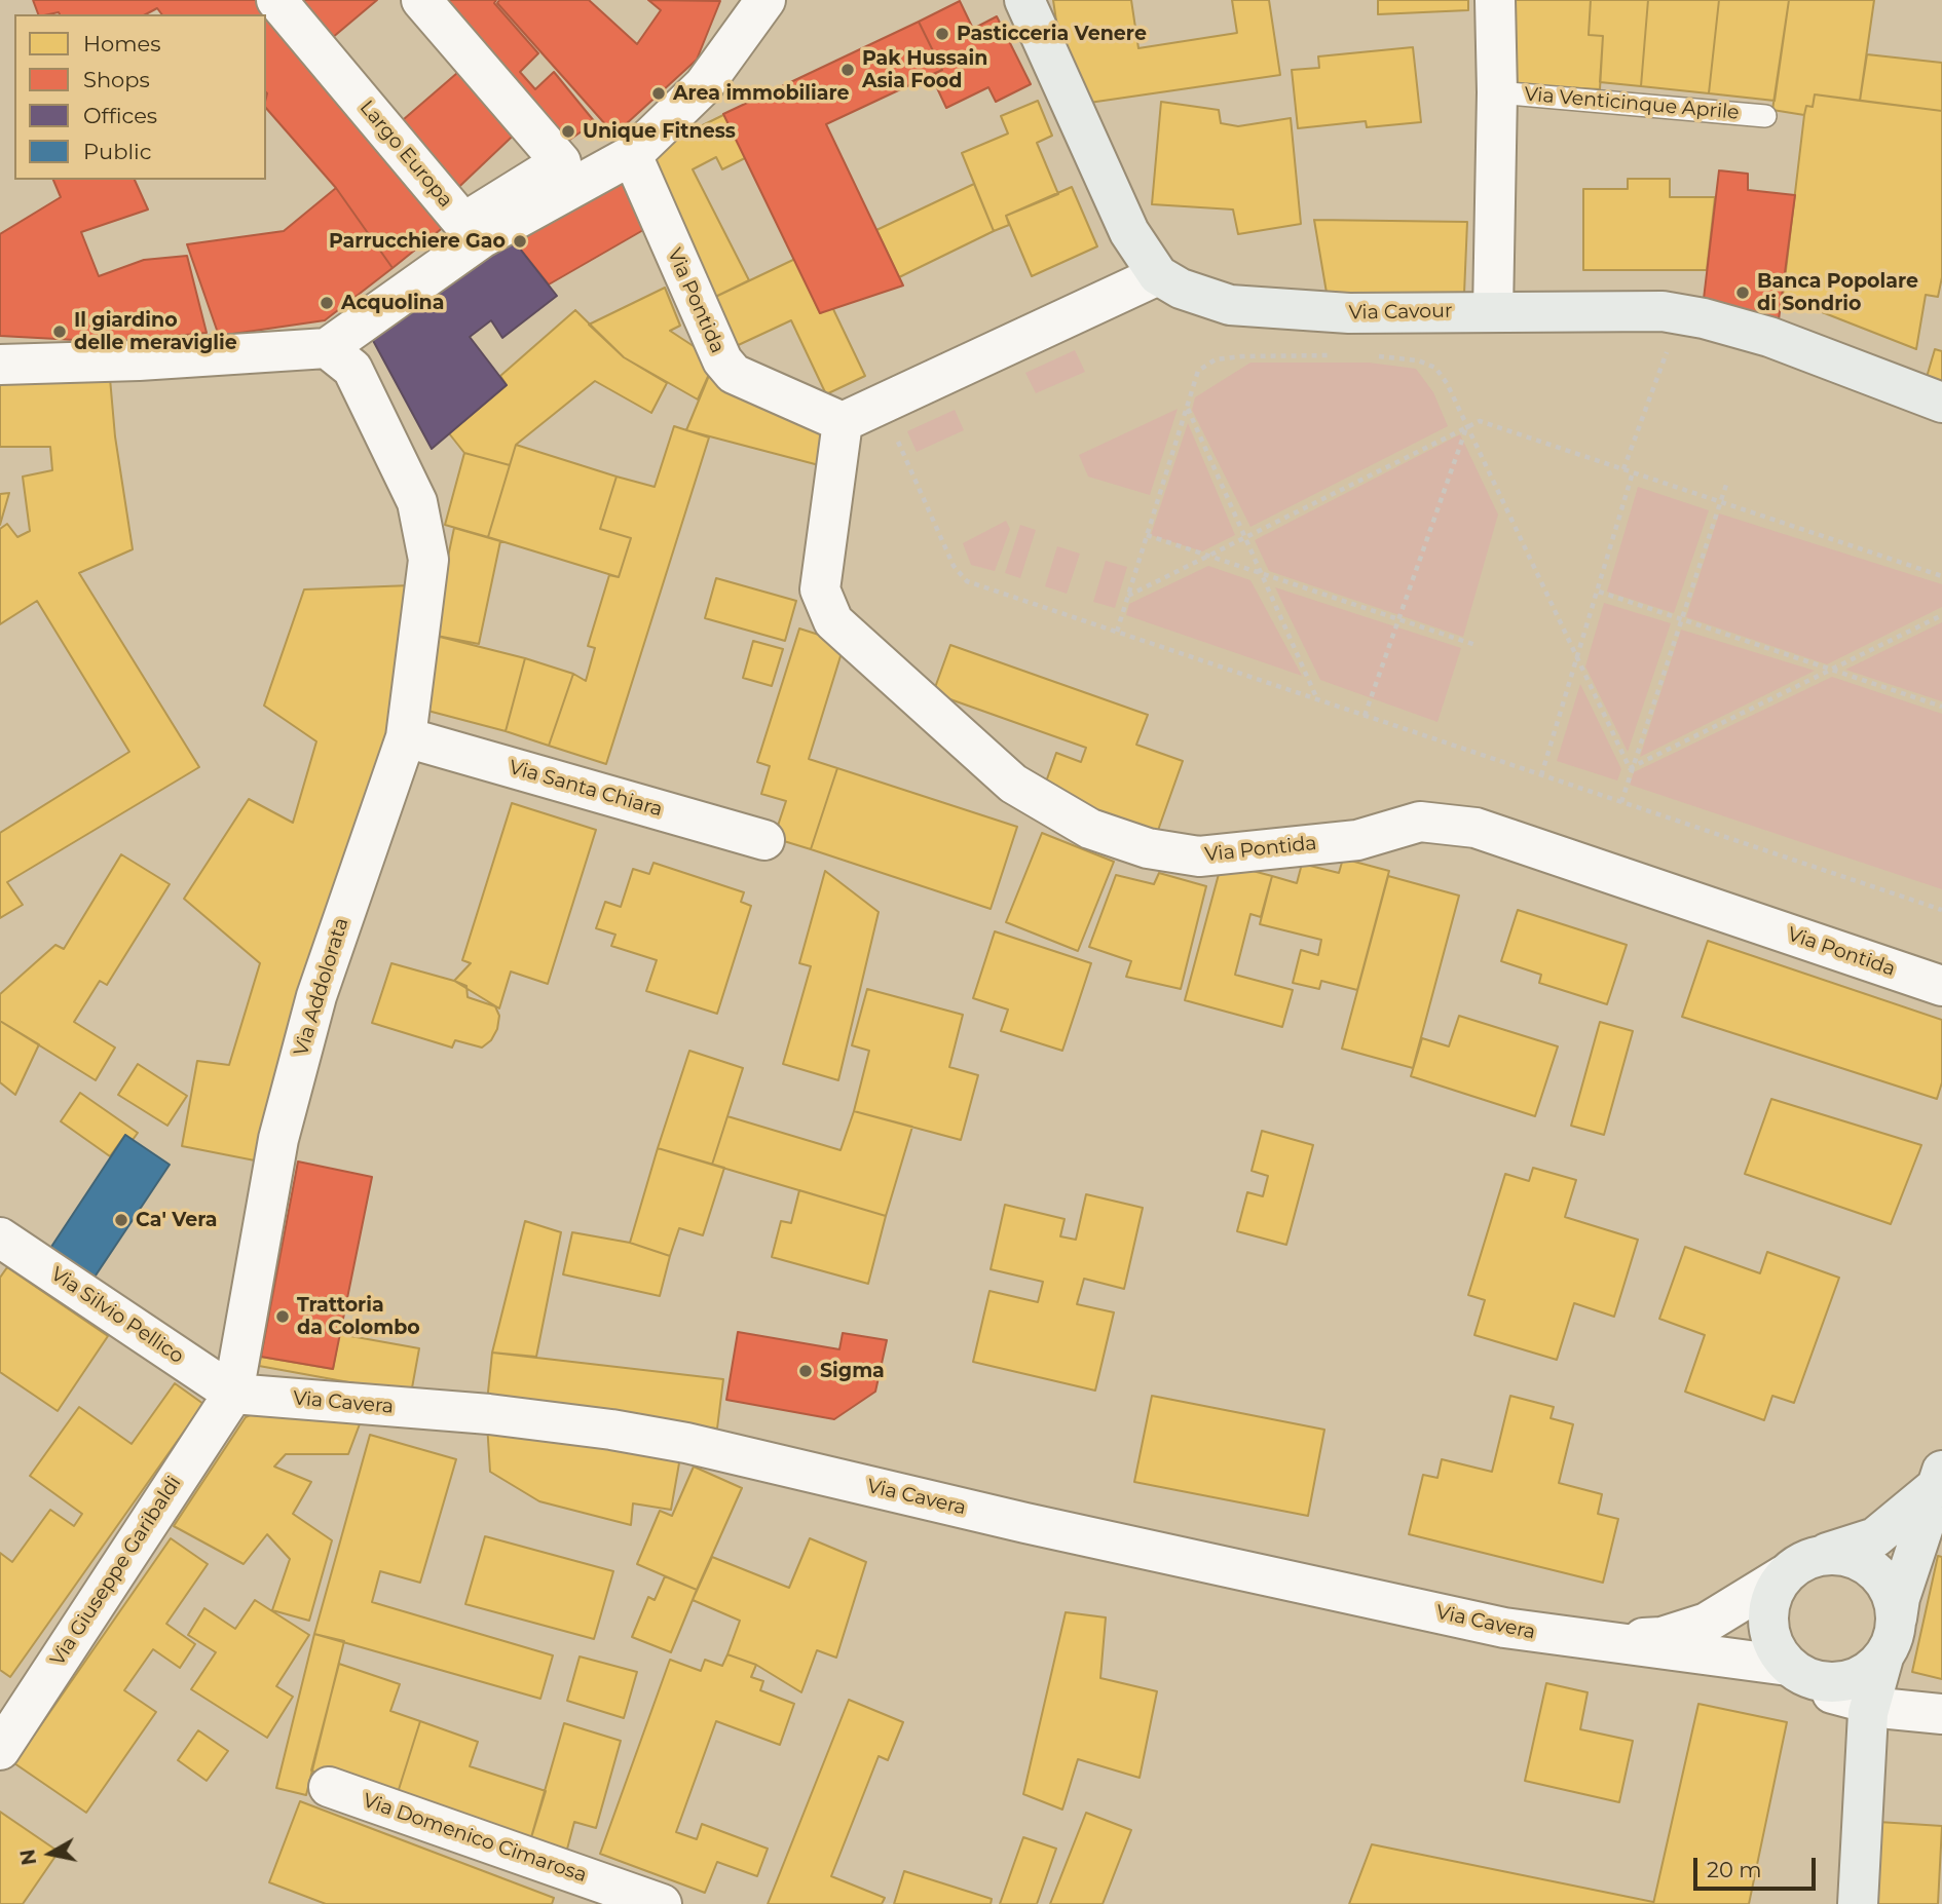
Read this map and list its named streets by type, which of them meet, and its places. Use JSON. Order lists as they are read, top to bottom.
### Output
{
  "streets": {
    "street": [
      "Via Venticinque Aprile",
      "Largo Europa",
      "Via Pontida",
      "Via Cavour",
      "Via Santa Chiara",
      "Via Addolorata",
      "Via Silvio Pellico",
      "Via Cavera",
      "Via Giuseppe Garibaldi",
      "Via Domenico Cimarosa"
    ]
  },
  "crossings": [
    ["Via Venticinque Aprile", "Via Cavour"],
    ["Via Santa Chiara", "Via Addolorata"],
    ["Via Addolorata", "Via Silvio Pellico"],
    ["Via Addolorata", "Via Cavera"],
    ["Via Addolorata", "Via Giuseppe Garibaldi"],
    ["Via Silvio Pellico", "Via Cavera"],
    ["Via Silvio Pellico", "Via Giuseppe Garibaldi"],
    ["Via Cavera", "Via Giuseppe Garibaldi"]
  ],
  "places": [
    "Pasticceria Venere",
    "Pak Hussain Asia Food",
    "Area immobiliare",
    "Unique Fitness",
    "Parrucchiere Gao",
    "Banca Popolare di Sondrio",
    "Acquolina",
    "Il giardino delle meraviglie",
    "Ca' Vera",
    "Trattoria da Colombo",
    "Sigma"
  ],
  "legend": [
    "Homes",
    "Shops",
    "Offices",
    "Public"
  ],
  "scale_bar": "20 m",
  "north": "left"
}
